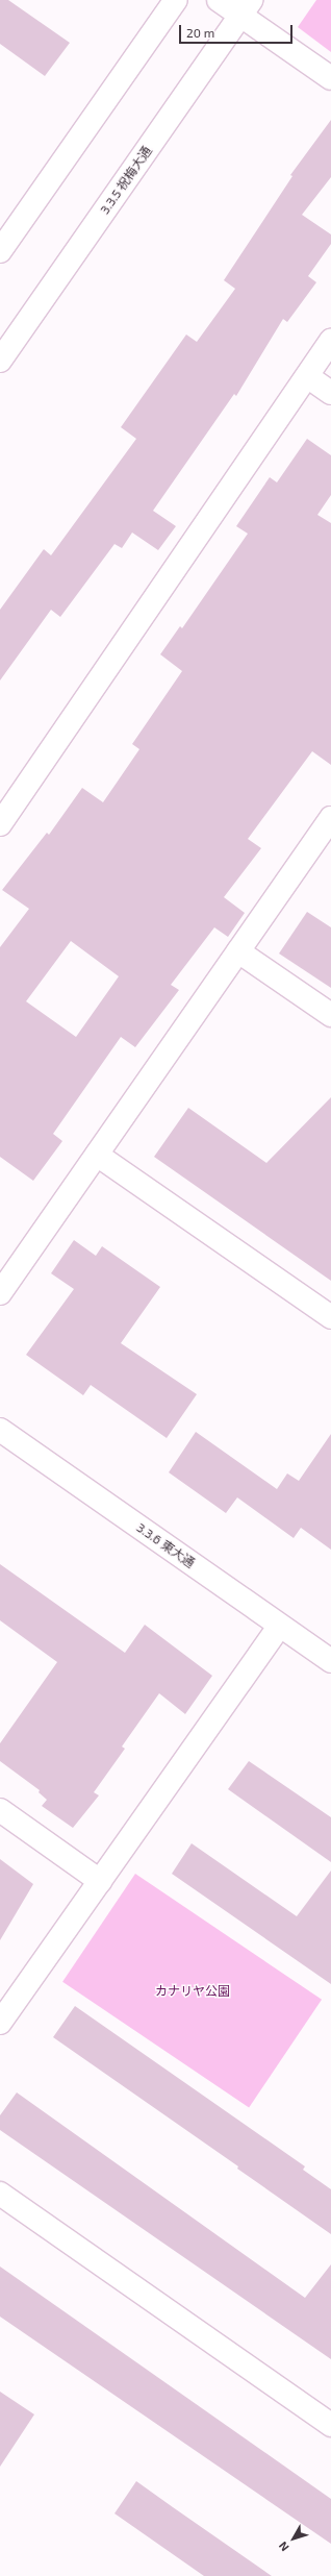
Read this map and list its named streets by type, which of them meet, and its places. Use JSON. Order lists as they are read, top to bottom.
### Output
{
  "streets": {
    "street": ["3.3.5 祝梅大通", "3.3.6 東大通"]
  },
  "parks": ["カナリヤ公園"],
  "scale_bar": "20 m",
  "north": "bottom left"
}
